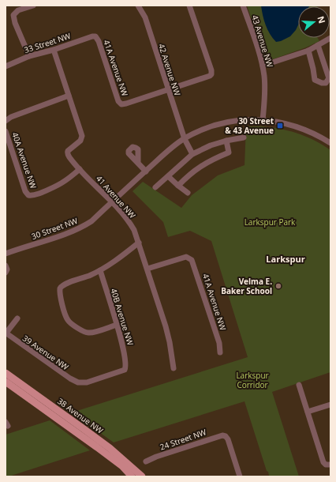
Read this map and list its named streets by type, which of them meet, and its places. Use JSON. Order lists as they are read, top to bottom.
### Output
{
  "streets": {
    "main road": ["38 Avenue NW"],
    "street": [
      "43 Avenue NW",
      "33 Street NW",
      "41A Avenue NW",
      "42 Avenue NW",
      "40A Avenue NW",
      "41 Avenue NW",
      "30 Street NW",
      "40B Avenue NW",
      "39 Avenue NW",
      "24 Street NW"
    ]
  },
  "crossings": [
    ["43 Avenue NW", "30 Street NW"],
    ["33 Street NW", "41A Avenue NW"],
    ["33 Street NW", "41 Avenue NW"],
    ["41A Avenue NW", "42 Avenue NW"],
    ["41A Avenue NW", "41 Avenue NW"],
    ["42 Avenue NW", "30 Street NW"],
    ["40A Avenue NW", "41 Avenue NW"],
    ["41 Avenue NW", "30 Street NW"],
    ["40B Avenue NW", "39 Avenue NW"]
  ],
  "districts": ["Larkspur"],
  "parks": ["Larkspur Park", "Larkspur Corridor"],
  "places": {
    "transit": ["30 Street & 43 Avenue"],
    "other": ["Velma E. Baker School"]
  },
  "north": "right"
}
